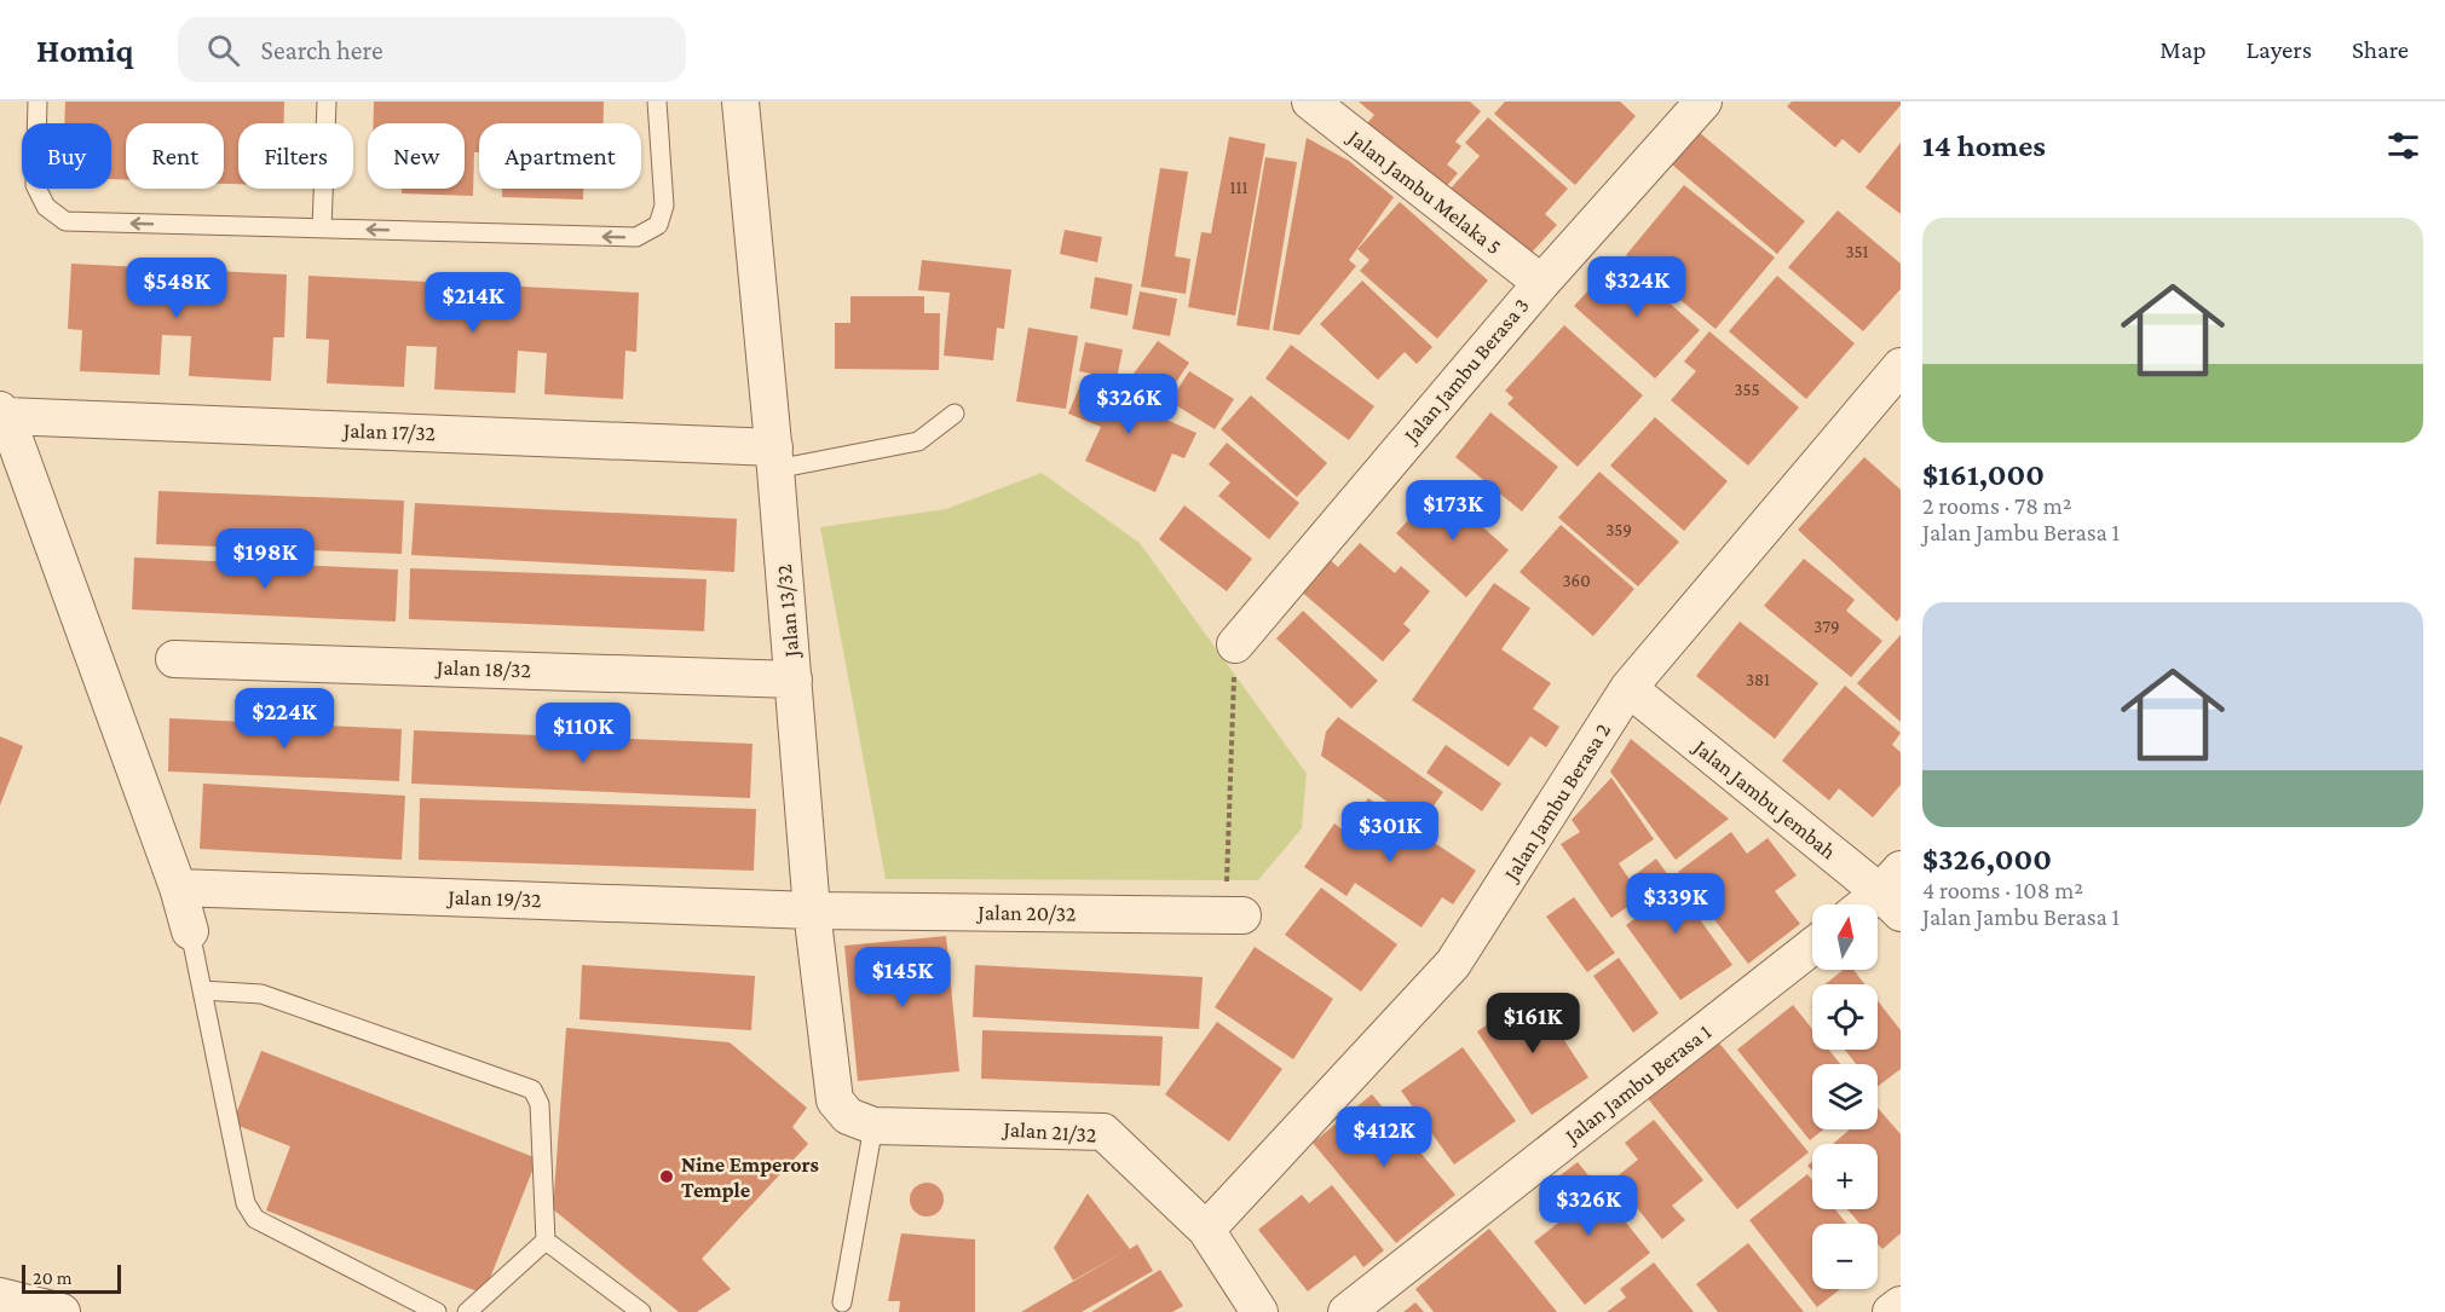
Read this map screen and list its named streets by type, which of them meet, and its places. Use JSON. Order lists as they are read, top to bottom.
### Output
{
  "streets": {
    "street": [
      "Jalan Jambu Melaka 5",
      "Jalan Jambu Berasa 3",
      "Jalan 17/32",
      "Jalan 13/32",
      "Jalan 18/32",
      "Jalan Jambu Jembah",
      "Jalan Jambu Berasa 2",
      "Jalan 19/32",
      "Jalan 20/32",
      "Jalan Jambu Berasa 1",
      "Jalan 21/32"
    ]
  },
  "crossings": [
    ["Jalan Jambu Melaka 5", "Jalan Jambu Berasa 3"],
    ["Jalan 17/32", "Jalan 13/32"],
    ["Jalan 13/32", "Jalan 18/32"],
    ["Jalan 13/32", "Jalan 19/32"],
    ["Jalan 13/32", "Jalan 20/32"],
    ["Jalan 13/32", "Jalan 21/32"],
    ["Jalan Jambu Jembah", "Jalan Jambu Berasa 2"],
    ["Jalan Jambu Berasa 2", "Jalan 21/32"],
    ["Jalan 19/32", "Jalan 20/32"]
  ],
  "places": ["Nine Emperors Temple"],
  "house_numbers": [
    "111",
    "351",
    "355",
    "359",
    "360",
    "379",
    "381"
  ],
  "scale_bar": "20 m",
  "north": "top",
  "page": {
    "header": "Homiq",
    "search": "Search here",
    "nav": ["Map", "Layers", "Share"],
    "heading": "14 homes",
    "chip": [
      "Buy",
      "Rent",
      "Filters",
      "New",
      "Apartment"
    ],
    "list": [
      {
        "name": "$161,000",
        "note": "2 rooms · 78 m² · Jalan Jambu Berasa 1"
      },
      {
        "name": "$326,000",
        "note": "4 rooms · 108 m² · Jalan Jambu Berasa 1"
      }
    ],
    "price": [
      "$324K",
      "$548K",
      "$214K",
      "$326K",
      "$173K",
      "$198K",
      "$224K",
      "$110K",
      "$301K",
      "$339K",
      "$145K",
      "$161K",
      "$412K",
      "$326K"
    ],
    "map_buttons": ["+", "−"],
    "scale": "20 m"
  }
}
